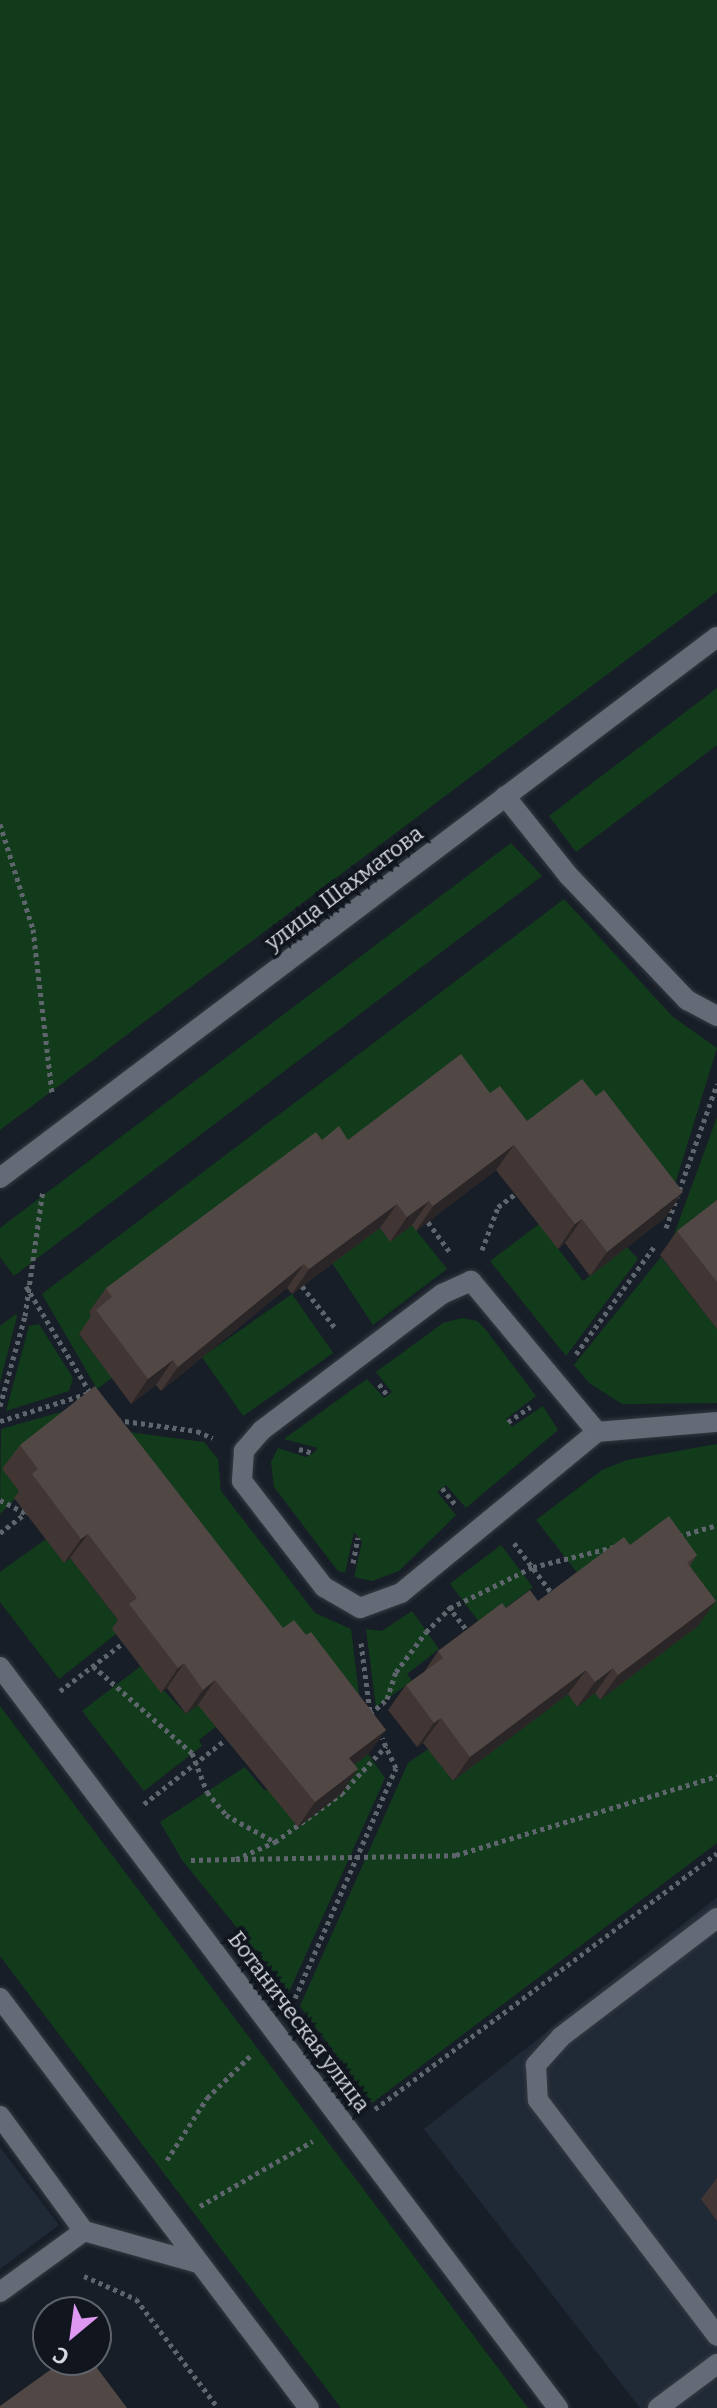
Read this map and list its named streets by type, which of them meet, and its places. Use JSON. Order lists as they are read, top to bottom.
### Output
{
  "streets": {
    "street": ["улица Шахматова", "Ботаническая улица"]
  },
  "north": "bottom left"
}
